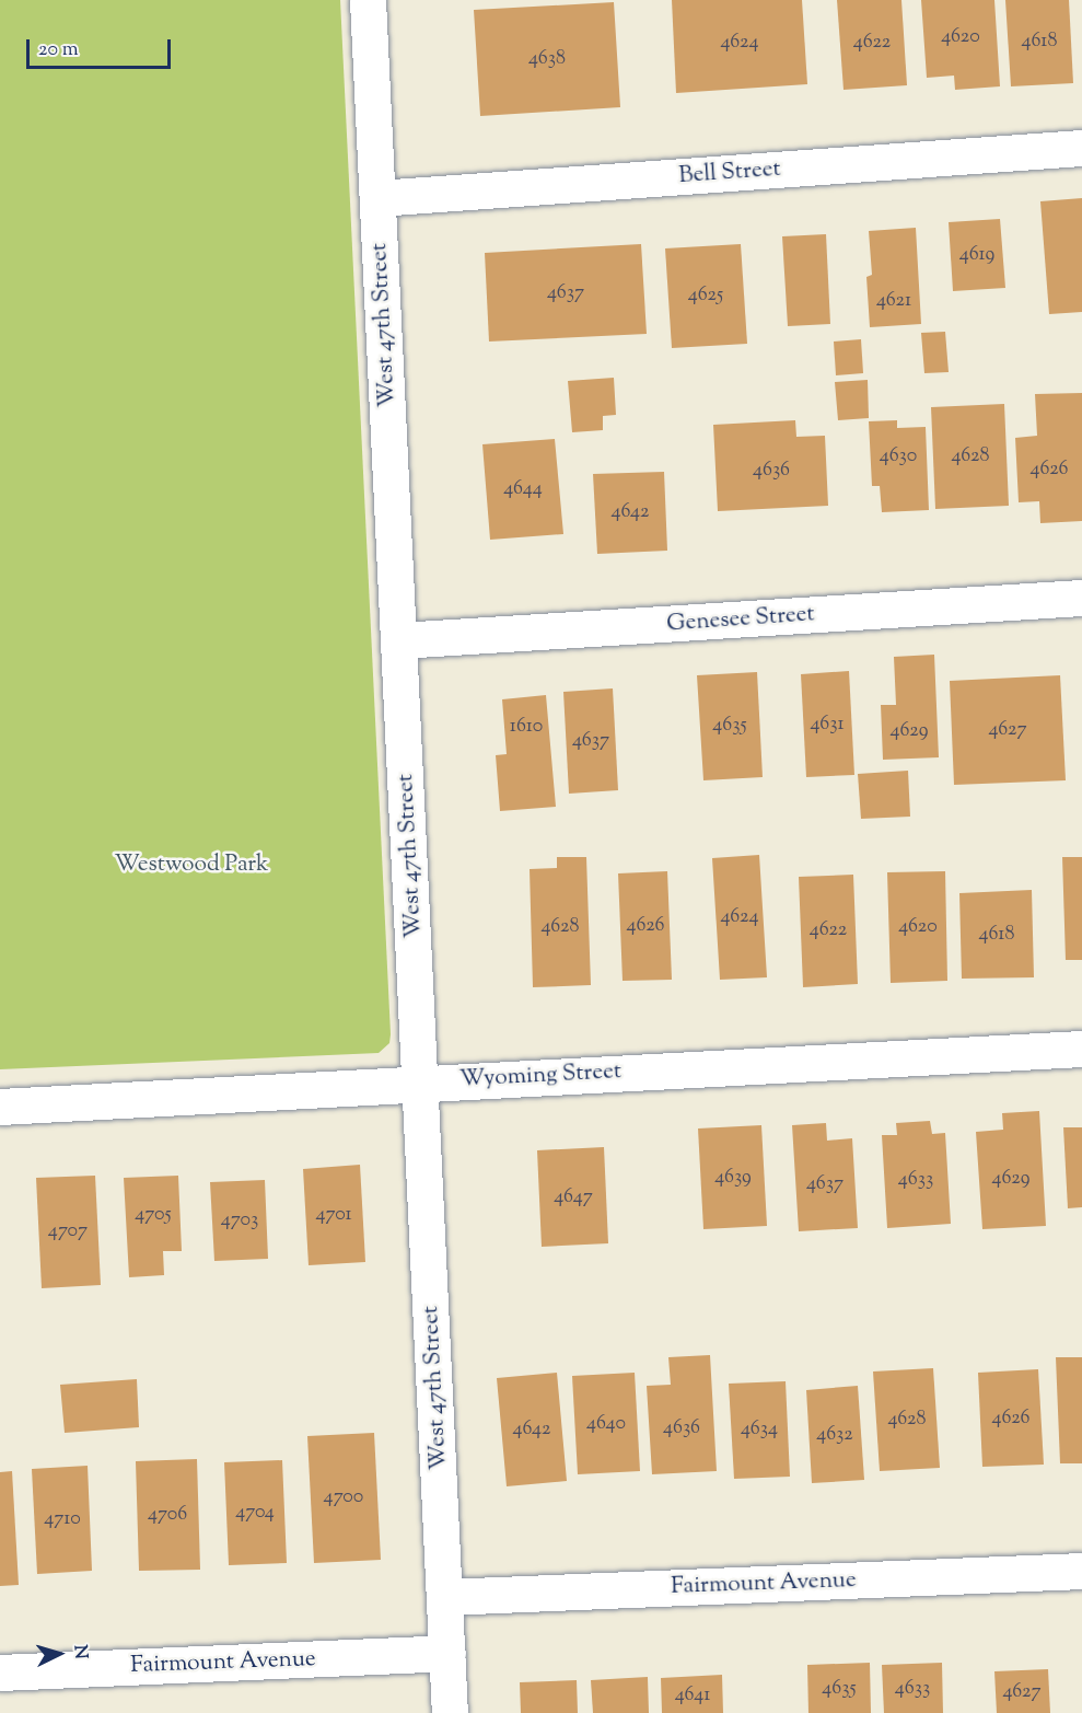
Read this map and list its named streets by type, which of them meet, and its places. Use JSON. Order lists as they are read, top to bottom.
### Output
{
  "streets": {
    "street": [
      "Bell Street",
      "West 47th Street",
      "Genesee Street",
      "Wyoming Street",
      "Fairmount Avenue"
    ]
  },
  "crossings": [
    ["Bell Street", "West 47th Street"],
    ["West 47th Street", "Genesee Street"],
    ["West 47th Street", "Wyoming Street"],
    ["West 47th Street", "Fairmount Avenue"]
  ],
  "parks": ["Westwood Park"],
  "house_numbers": [
    "4620",
    "4618",
    "4624",
    "4622",
    "4638",
    "4619",
    "4637",
    "4625",
    "4621",
    "4630",
    "4628",
    "4626",
    "4636",
    "4644",
    "4642",
    "4631",
    "4635",
    "1610",
    "4627",
    "4629",
    "4637",
    "4624",
    "4626",
    "4628",
    "4620",
    "4622",
    "4618",
    "4639",
    "4629",
    "4633",
    "4637",
    "4647",
    "4705",
    "4701",
    "4703",
    "4707",
    "4626",
    "4628",
    "4640",
    "4636",
    "4642",
    "4634",
    "4632",
    "4700",
    "4704",
    "4706",
    "4710",
    "4635",
    "4633",
    "4627",
    "4641"
  ],
  "scale_bar": "20 m",
  "north": "right"
}
